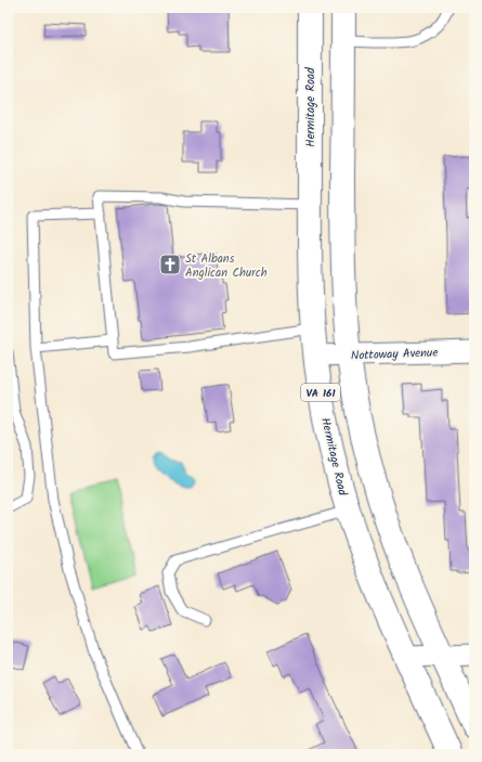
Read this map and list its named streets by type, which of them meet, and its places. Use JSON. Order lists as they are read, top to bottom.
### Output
{
  "streets": {
    "main road": ["Hermitage Road", "VA 161"],
    "street": ["Nottoway Avenue"]
  },
  "crossings": [
    ["Hermitage Road", "Nottoway Avenue"],
    ["Nottoway Avenue", "VA 161"]
  ],
  "places": {
    "church": ["St Albans Anglican Church"]
  }
}
